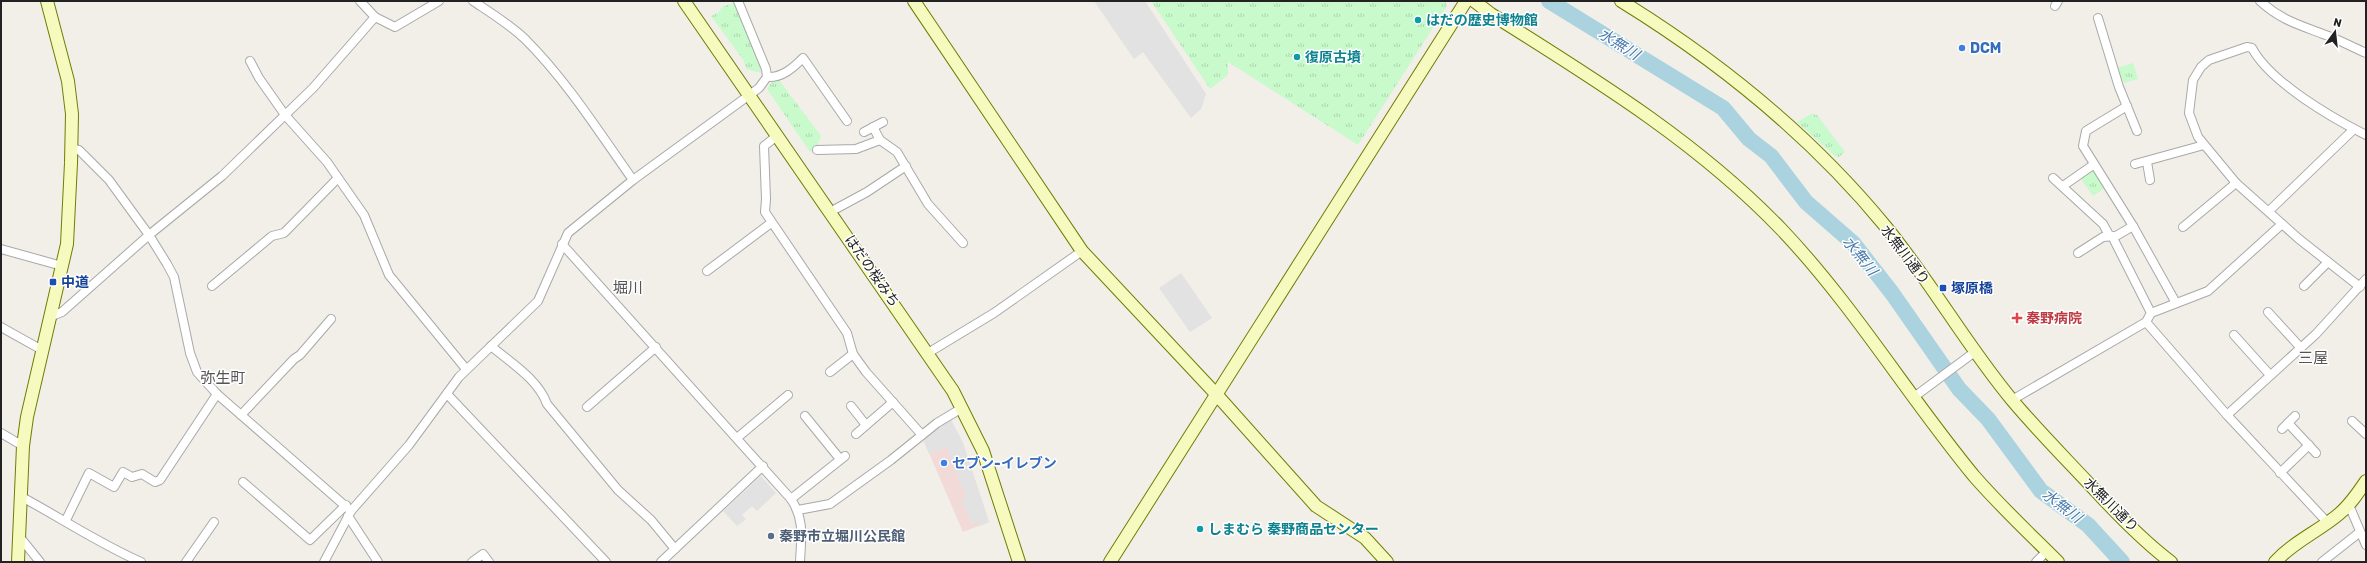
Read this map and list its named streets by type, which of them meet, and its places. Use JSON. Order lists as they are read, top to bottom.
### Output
{
  "streets": {
    "street": ["水無川通り", "はだの桜みち"]
  },
  "districts": ["堀川", "三屋", "弥生町"],
  "water": ["水無川"],
  "places": {
    "other": [
      "はだの歴史博物館",
      "DCM",
      "復原古墳",
      "セブン-イレブン",
      "しまむら 秦野商品センター",
      "秦野市立堀川公民館"
    ],
    "transit": ["中道", "塚原橋"],
    "health": ["秦野病院"]
  },
  "north": "top"
}
